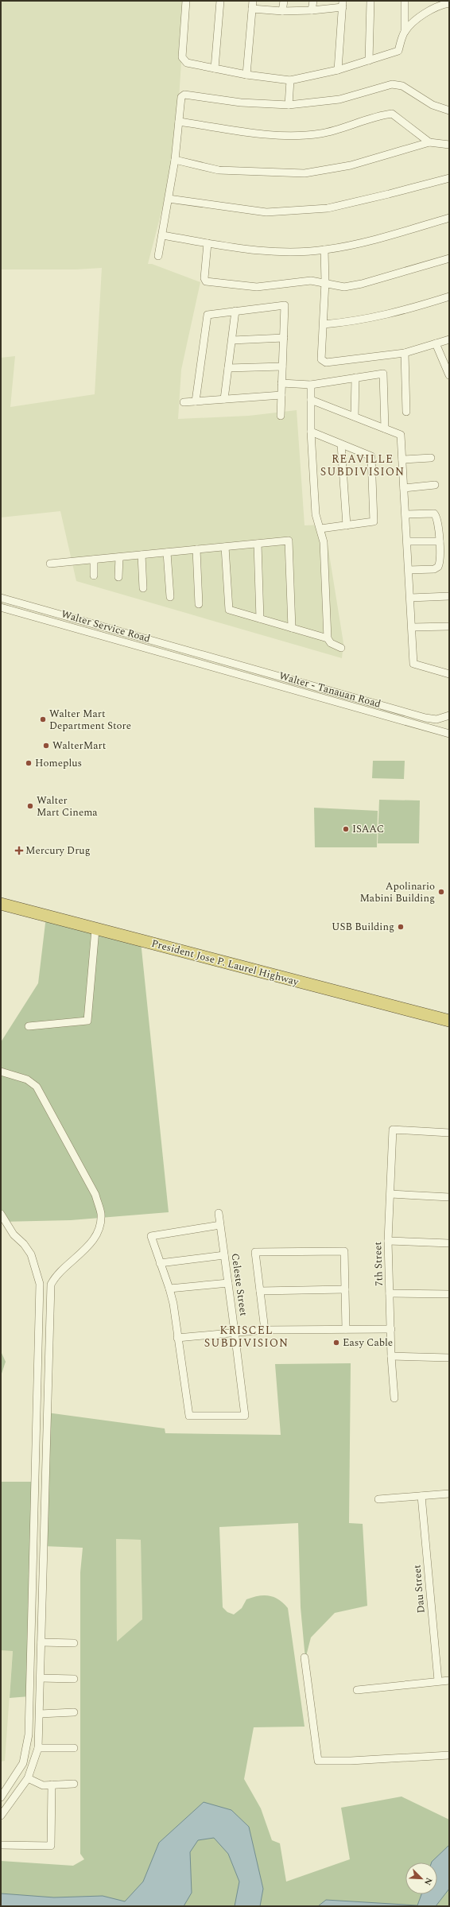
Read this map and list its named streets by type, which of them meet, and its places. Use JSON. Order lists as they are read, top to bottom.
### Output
{
  "streets": {
    "highway": ["President Jose P. Laurel Highway"],
    "street": [
      "Walter Service Road",
      "Walter - Tanauan Road",
      "7th Street",
      "Celeste Street",
      "Dau Street"
    ]
  },
  "crossings": [
    ["Walter Service Road", "Walter - Tanauan Road"]
  ],
  "districts": ["REAVILLE SUBDIVISION", "KRISCEL SUBDIVISION"],
  "places": {
    "other": [
      "Walter Mart Department Store",
      "WalterMart",
      "Homeplus",
      "Walter Mart Cinema",
      "ISAAC",
      "Apolinario Mabini Building",
      "USB Building",
      "Easy Cable"
    ],
    "health": ["Mercury Drug"]
  },
  "north": "bottom right"
}
